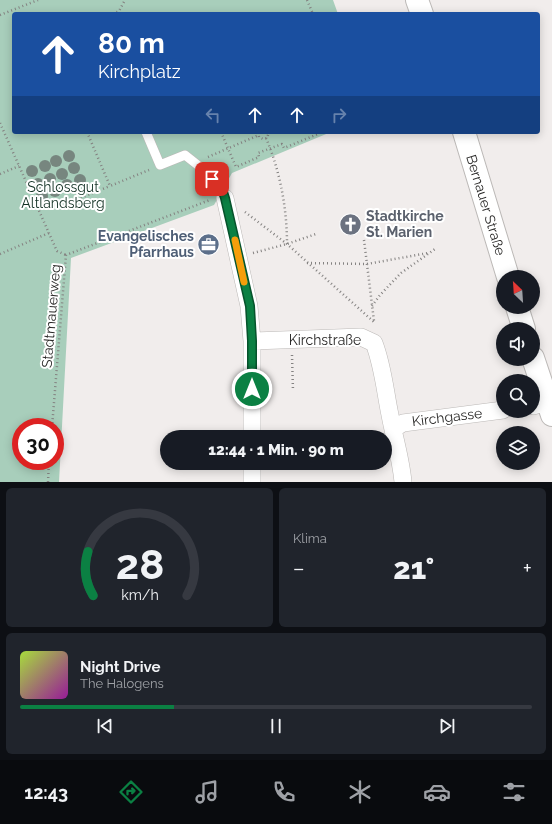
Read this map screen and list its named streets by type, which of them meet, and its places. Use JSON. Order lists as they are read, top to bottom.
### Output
{
  "streets": {
    "main road": ["Bernauer Straße"],
    "street": ["Kirchstraße", "Kirchgasse"],
    "path": ["Stadtmauerweg"]
  },
  "crossings": [
    ["Kirchstraße", "Kirchgasse"]
  ],
  "parks": ["Schlossgut Altlandsberg"],
  "places": {
    "church": ["Stadtkirche St. Marien"],
    "office": ["Evangelisches Pfarrhaus"]
  },
  "north": "top left",
  "page": {
    "turn": ["80 m", "Kirchplatz"],
    "limit": "30",
    "trip": "12:44 · 1 Min. · 90 m",
    "tile": "Klima",
    "heat": ["−", "21°", "+"],
    "song": ["Night Drive", "The Halogens"],
    "tabs": "12:43",
    "gauge": ["28", "km/h"]
  }
}
